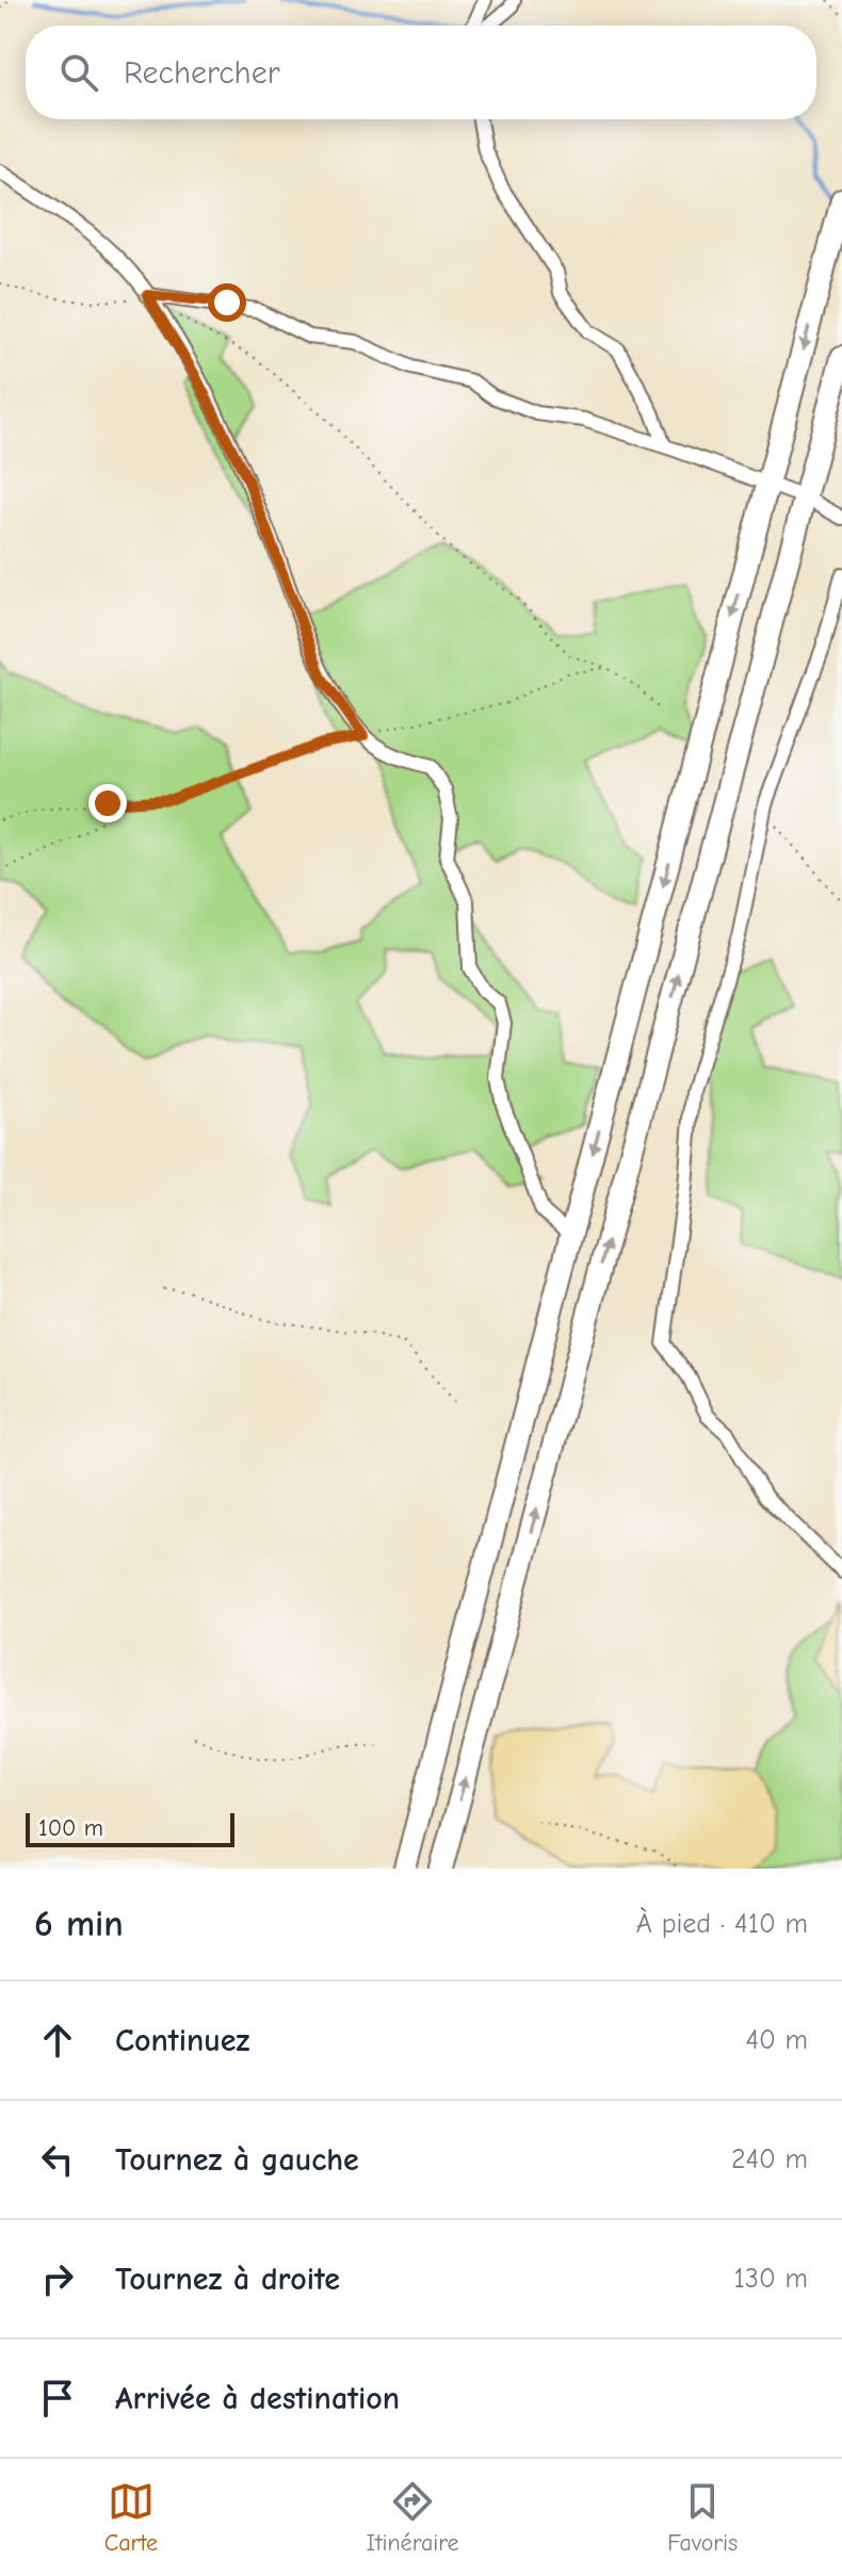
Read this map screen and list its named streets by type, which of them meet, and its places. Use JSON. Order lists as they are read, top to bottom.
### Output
{
  "scale_bar": "100 m",
  "page": {
    "search": "Rechercher",
    "scale": "100 m",
    "heading": ["6 min", "À pied · 410 m"],
    "list": [
      ["Continuez", "40 m"],
      ["Tournez à gauche", "240 m"],
      ["Tournez à droite", "130 m"],
      "Arrivée à destination"
    ],
    "nav": ["Carte", "Itinéraire", "Favoris"]
  }
}
